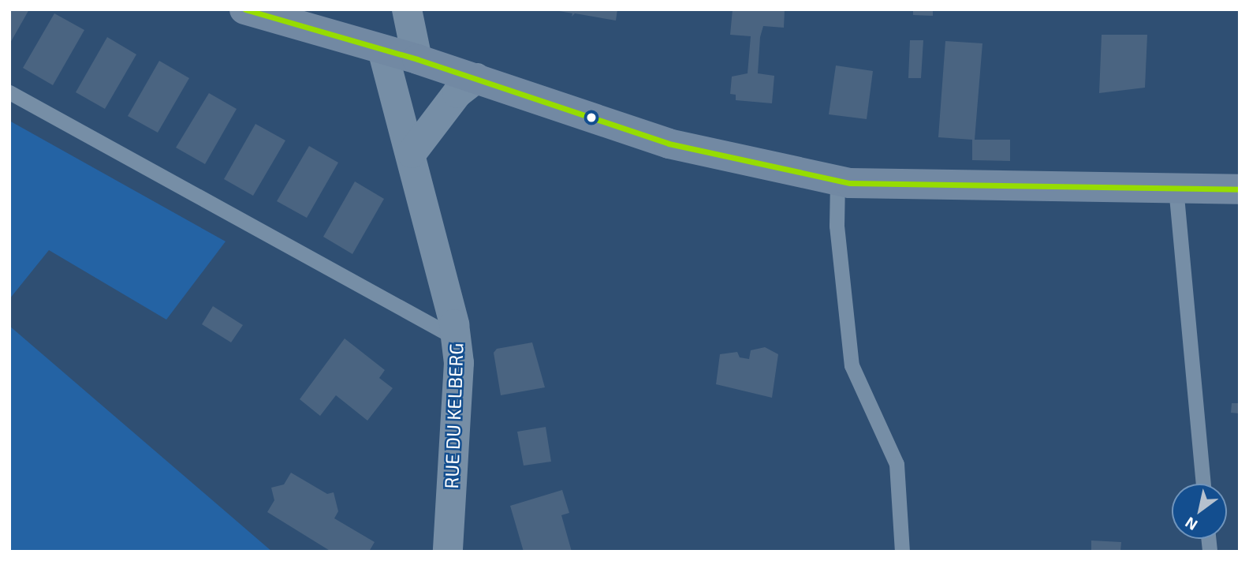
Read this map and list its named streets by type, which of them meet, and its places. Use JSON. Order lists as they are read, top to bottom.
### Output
{
  "streets": {
    "street": ["RUE DU KELBERG"]
  },
  "north": "bottom left"
}
